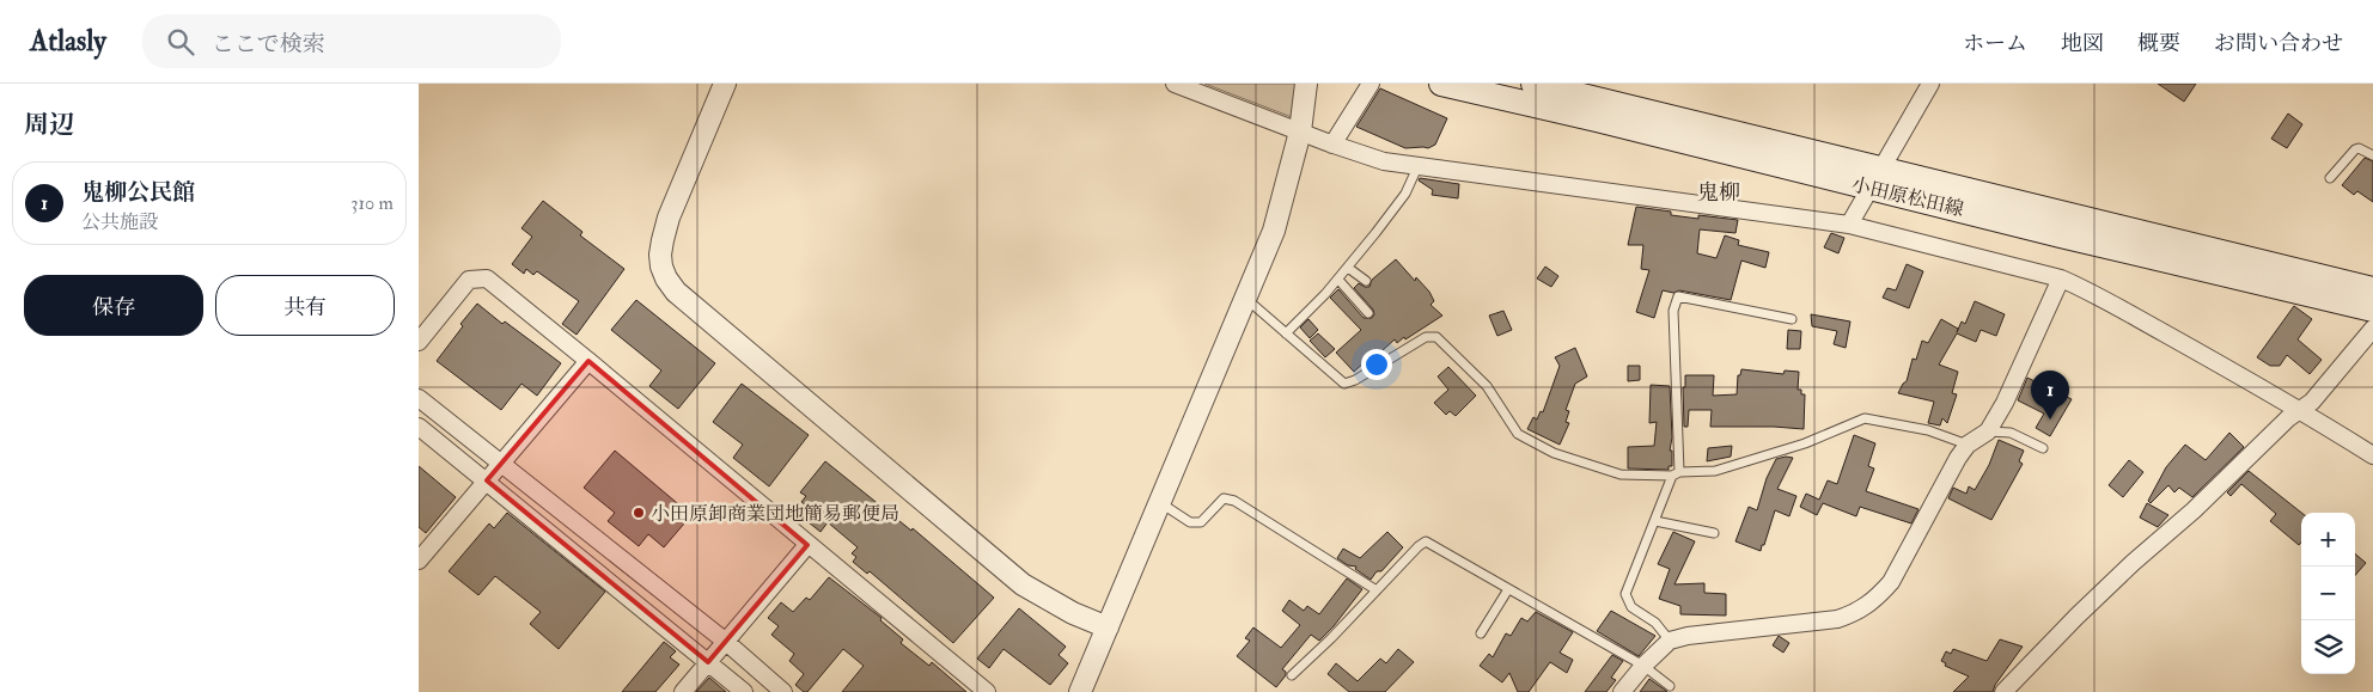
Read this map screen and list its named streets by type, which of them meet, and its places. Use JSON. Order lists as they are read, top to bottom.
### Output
{
  "streets": {
    "main road": ["小田原松田線"]
  },
  "districts": ["鬼柳"],
  "places": ["小田原卸商業団地簡易郵便局"],
  "page": {
    "header": "Atlasly",
    "search": "ここで検索",
    "nav": [
      "ホーム",
      "地図",
      "概要",
      "お問い合わせ"
    ],
    "heading": "周辺",
    "list": [
      {
        "mark": "1",
        "name": "鬼柳公民館",
        "note": "公共施設",
        "value": "310 m"
      }
    ],
    "buttons": ["保存", "共有"],
    "pins": "1",
    "map_buttons": ["+", "−"]
  }
}
